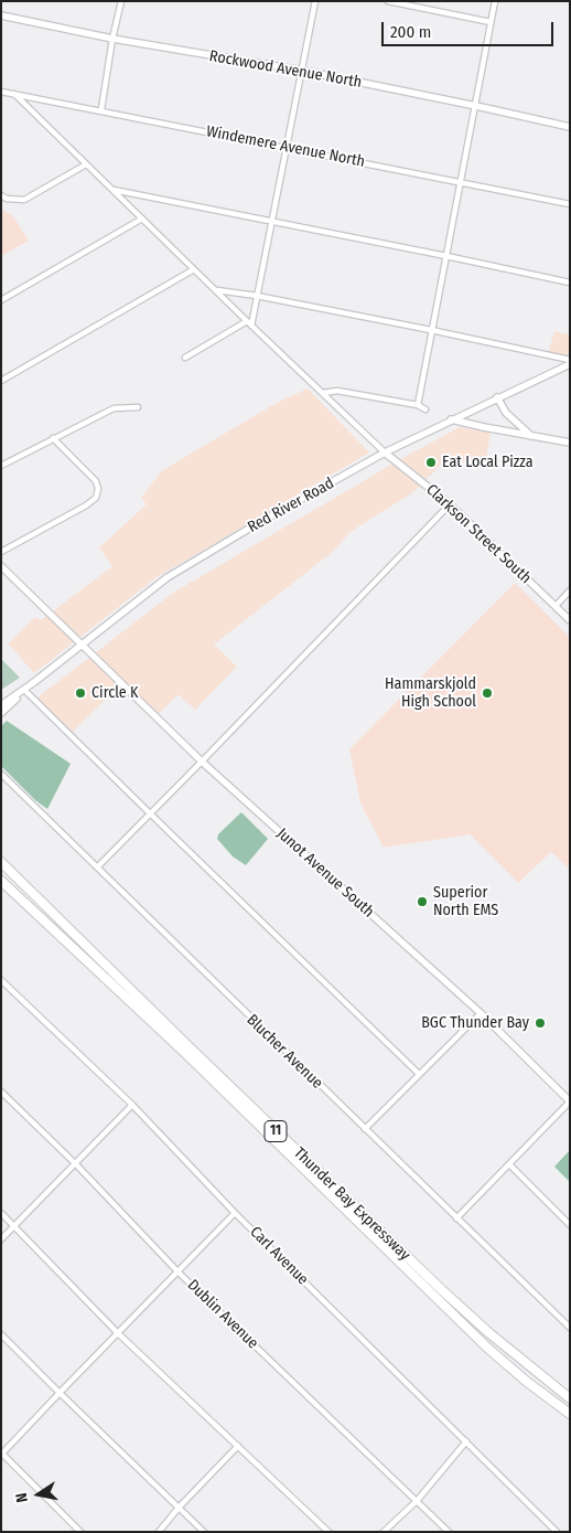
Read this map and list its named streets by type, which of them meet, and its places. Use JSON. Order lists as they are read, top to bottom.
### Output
{
  "streets": {
    "highway": ["11", "Thunder Bay Expressway"],
    "main road": [
      "Rockwood Avenue North",
      "Red River Road",
      "Clarkson Street South",
      "Junot Avenue South"
    ],
    "street": [
      "Windemere Avenue North",
      "Blucher Avenue",
      "Carl Avenue",
      "Dublin Avenue"
    ]
  },
  "crossings": [
    ["Red River Road", "Clarkson Street South"],
    ["Red River Road", "Junot Avenue South"]
  ],
  "places": [
    "Eat Local Pizza",
    "Circle K",
    "Hammarskjold High School",
    "Superior North EMS",
    "BGC Thunder Bay"
  ],
  "scale_bar": "200 m",
  "north": "left"
}
